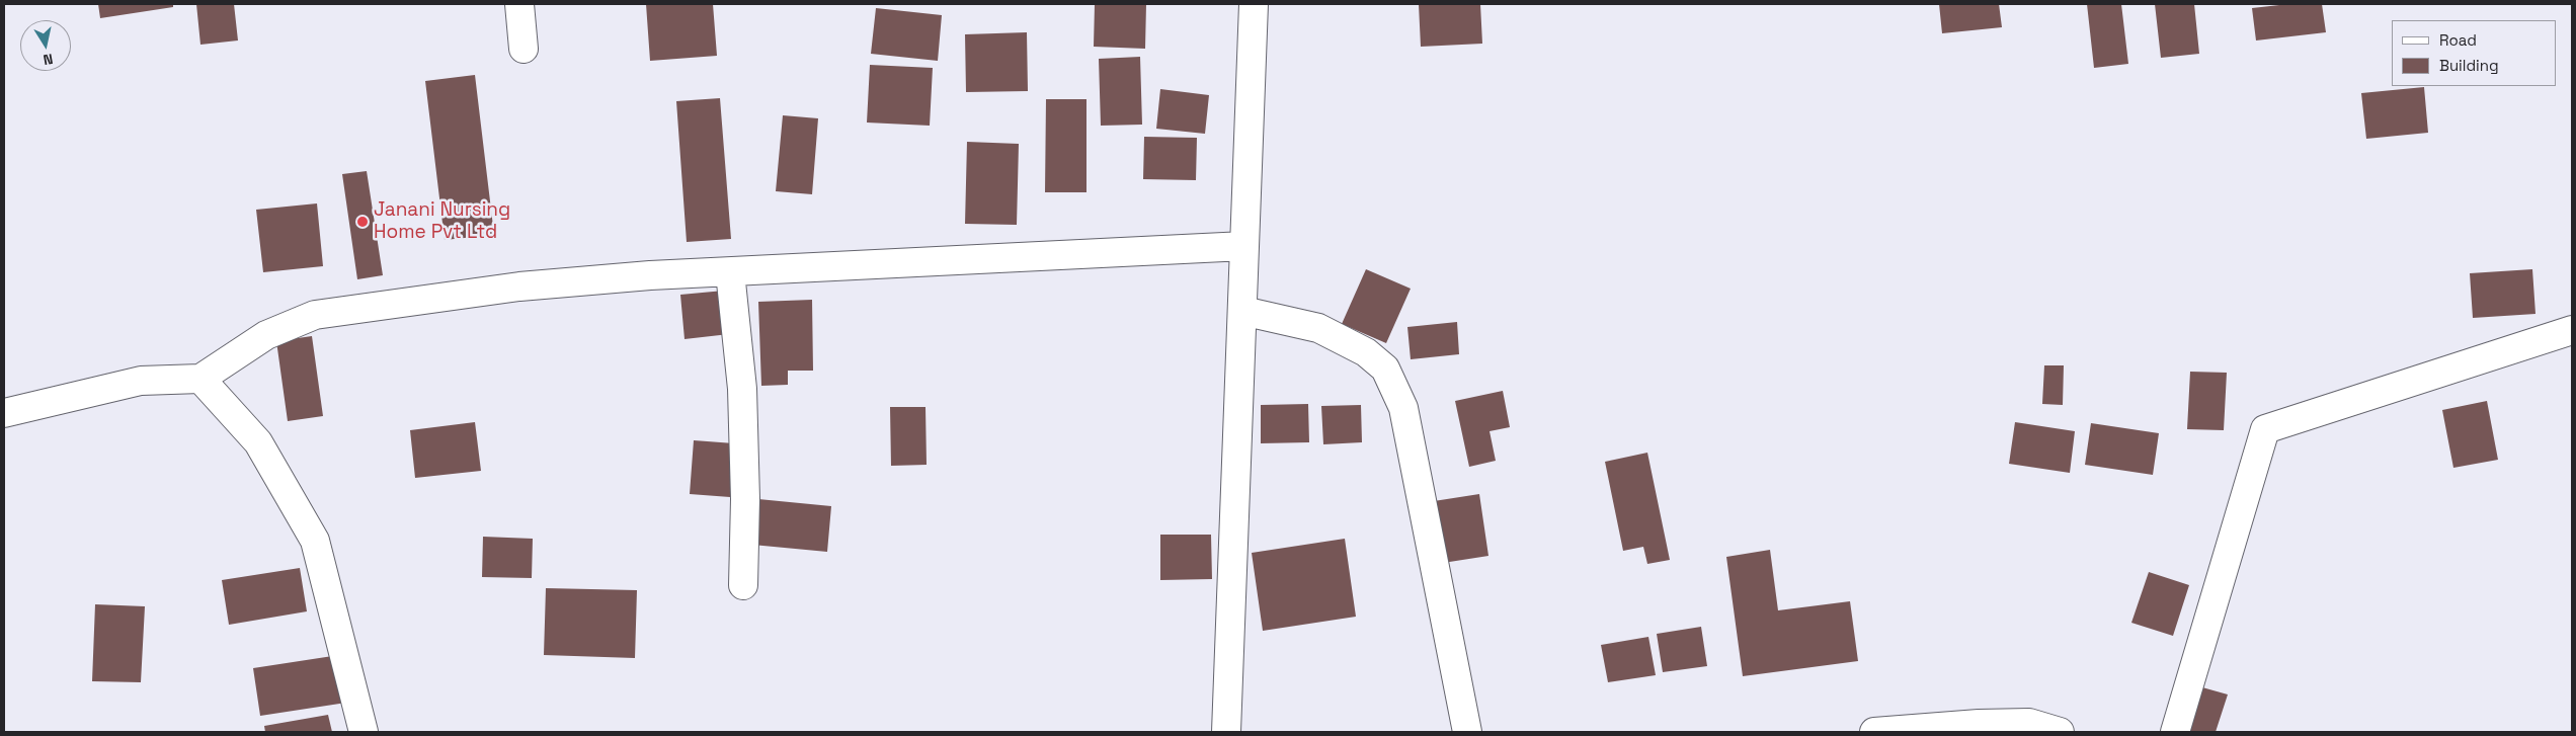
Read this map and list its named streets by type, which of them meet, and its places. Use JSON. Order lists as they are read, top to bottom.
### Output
{
  "places": ["Janani Nursing Home Pvt Ltd"],
  "legend": ["Road", "Building"],
  "north": "bottom"
}
